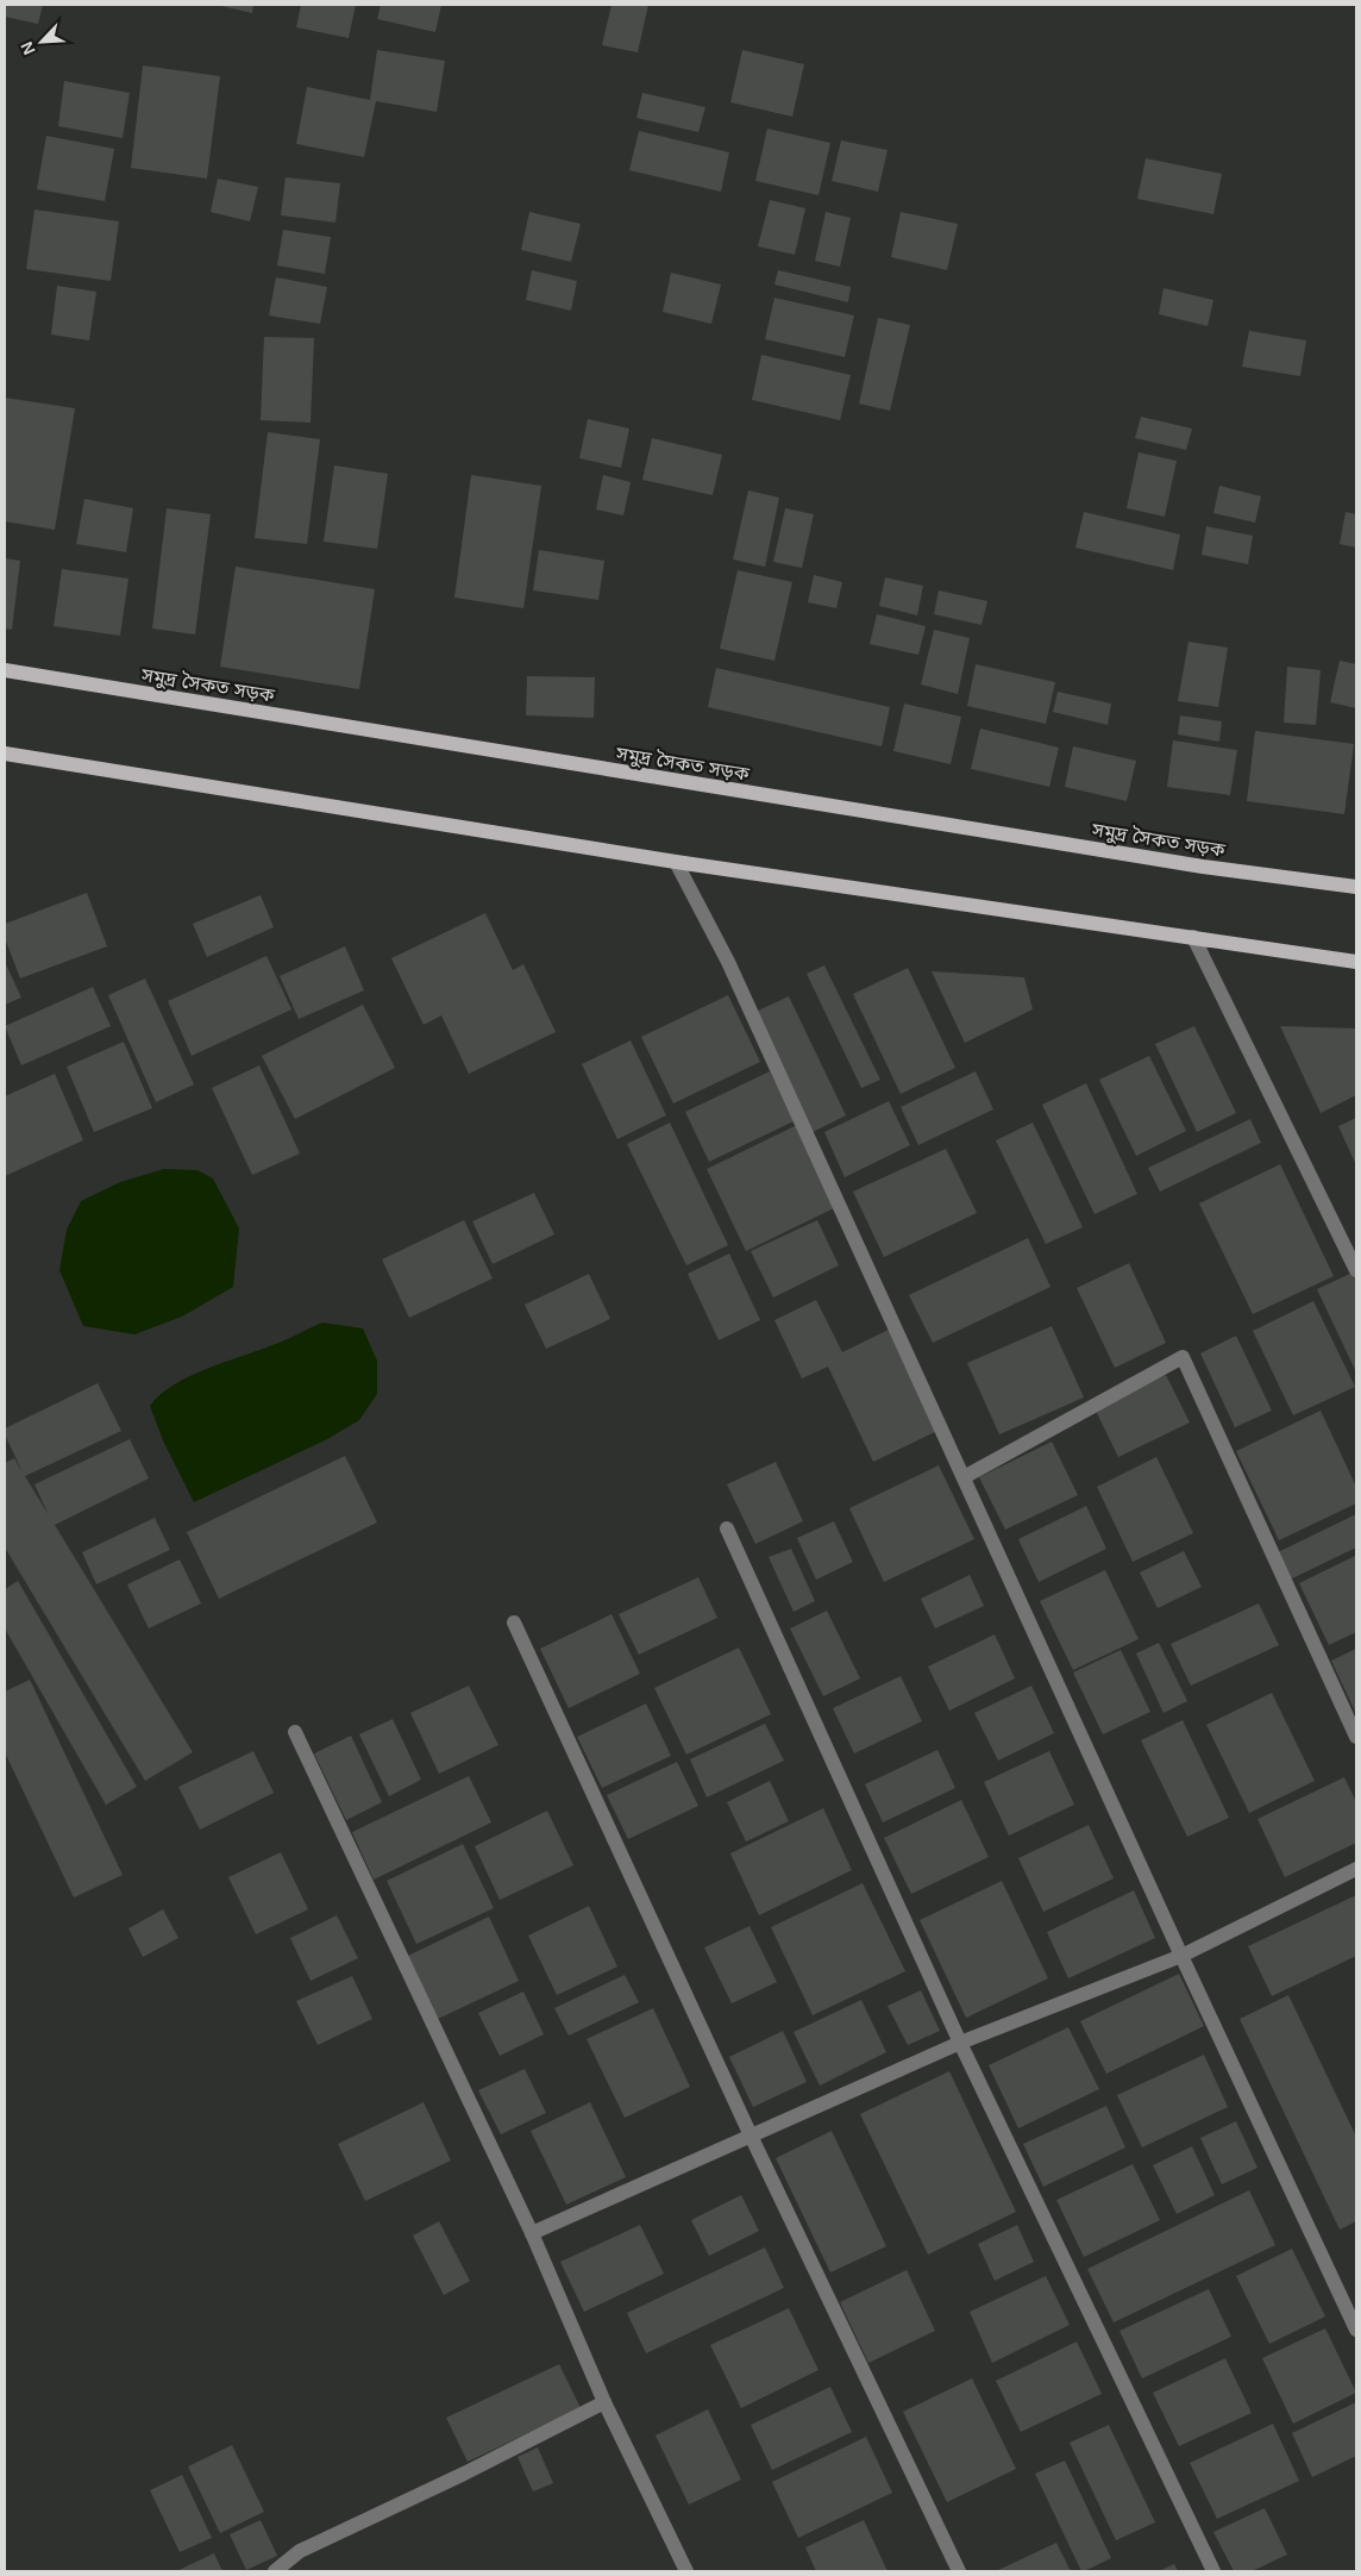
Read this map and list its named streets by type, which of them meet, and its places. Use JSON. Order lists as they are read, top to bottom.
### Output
{
  "streets": {
    "main road": ["সমুদ্র সৈকত সড়ক"]
  },
  "north": "bottom left"
}
